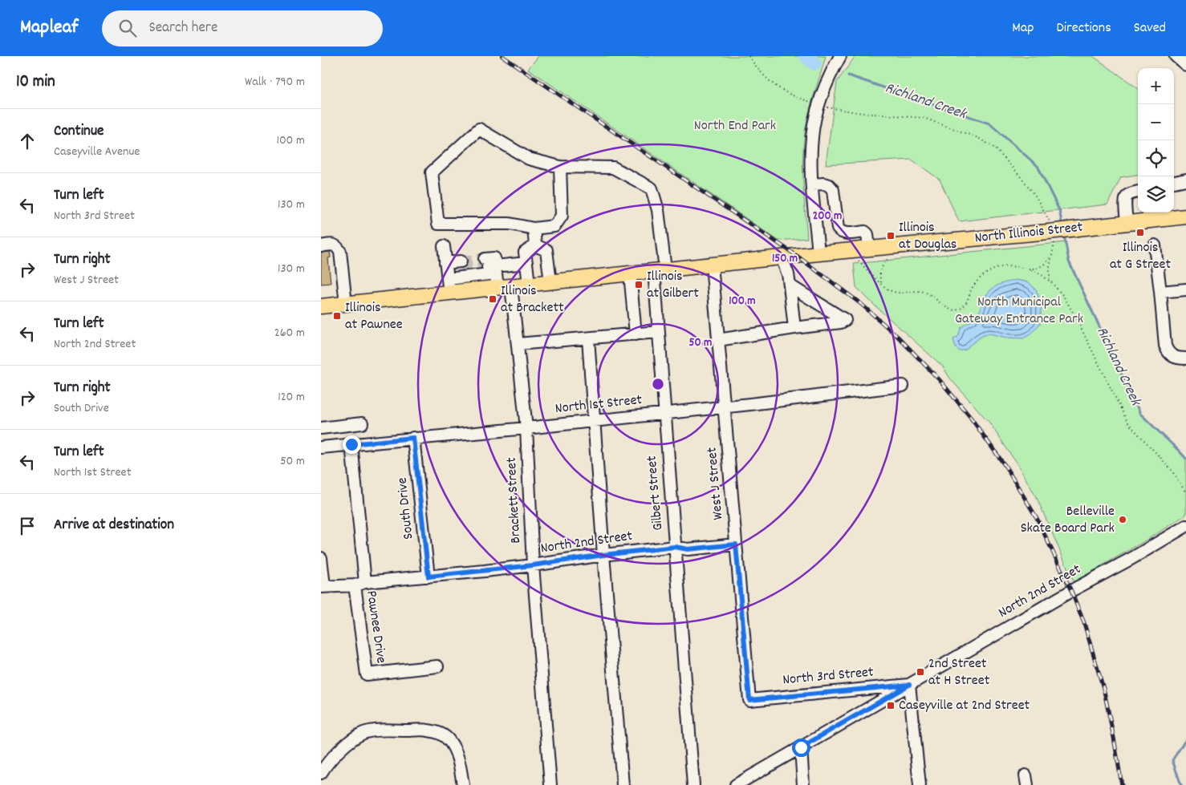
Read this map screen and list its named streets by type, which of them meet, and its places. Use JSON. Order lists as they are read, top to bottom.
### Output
{
  "streets": {
    "main road": ["North Illinois Street"],
    "street": [
      "North 1st Street",
      "West J Street",
      "Gilbert Street",
      "Brackett Street",
      "South Drive",
      "North 2nd Street",
      "Pawnee Drive",
      "North 3rd Street"
    ]
  },
  "crossings": [
    ["North Illinois Street", "West J Street"],
    ["North Illinois Street", "Gilbert Street"],
    ["North Illinois Street", "Brackett Street"],
    ["North 1st Street", "West J Street"],
    ["North 1st Street", "Gilbert Street"],
    ["North 1st Street", "Brackett Street"],
    ["North 1st Street", "South Drive"],
    ["West J Street", "North 2nd Street"],
    ["West J Street", "North 3rd Street"],
    ["Gilbert Street", "North 2nd Street"],
    ["Brackett Street", "North 2nd Street"],
    ["South Drive", "North 2nd Street"],
    ["North 2nd Street", "Pawnee Drive"],
    ["North 2nd Street", "North 3rd Street"]
  ],
  "water": ["Richland Creek"],
  "parks": ["North End Park", "North Municipal Gateway Entrance Park"],
  "places": {
    "transit": [
      "Illinois at G Street",
      "Illinois at Douglas",
      "Illinois at Gilbert",
      "Illinois at Brackett",
      "Illinois at Pawnee",
      "2nd Street at H Street",
      "Caseyville at 2nd Street"
    ],
    "other": ["Belleville Skate Board Park"]
  },
  "page": {
    "header": "Mapleaf",
    "search": "Search here",
    "nav": ["Map", "Directions", "Saved"],
    "heading": ["10 min", "Walk · 790 m"],
    "map_buttons": ["+", "−"],
    "list": [
      ["Continue", "Caseyville Avenue", "100 m"],
      ["Turn left", "North 3rd Street", "130 m"],
      ["Turn right", "West J Street", "130 m"],
      ["Turn left", "North 2nd Street", "260 m"],
      ["Turn right", "South Drive", "120 m"],
      ["Turn left", "North 1st Street", "50 m"],
      "Arrive at destination"
    ]
  },
  "rings": [
    "200 m",
    "150 m",
    "100 m",
    "50 m"
  ]
}
